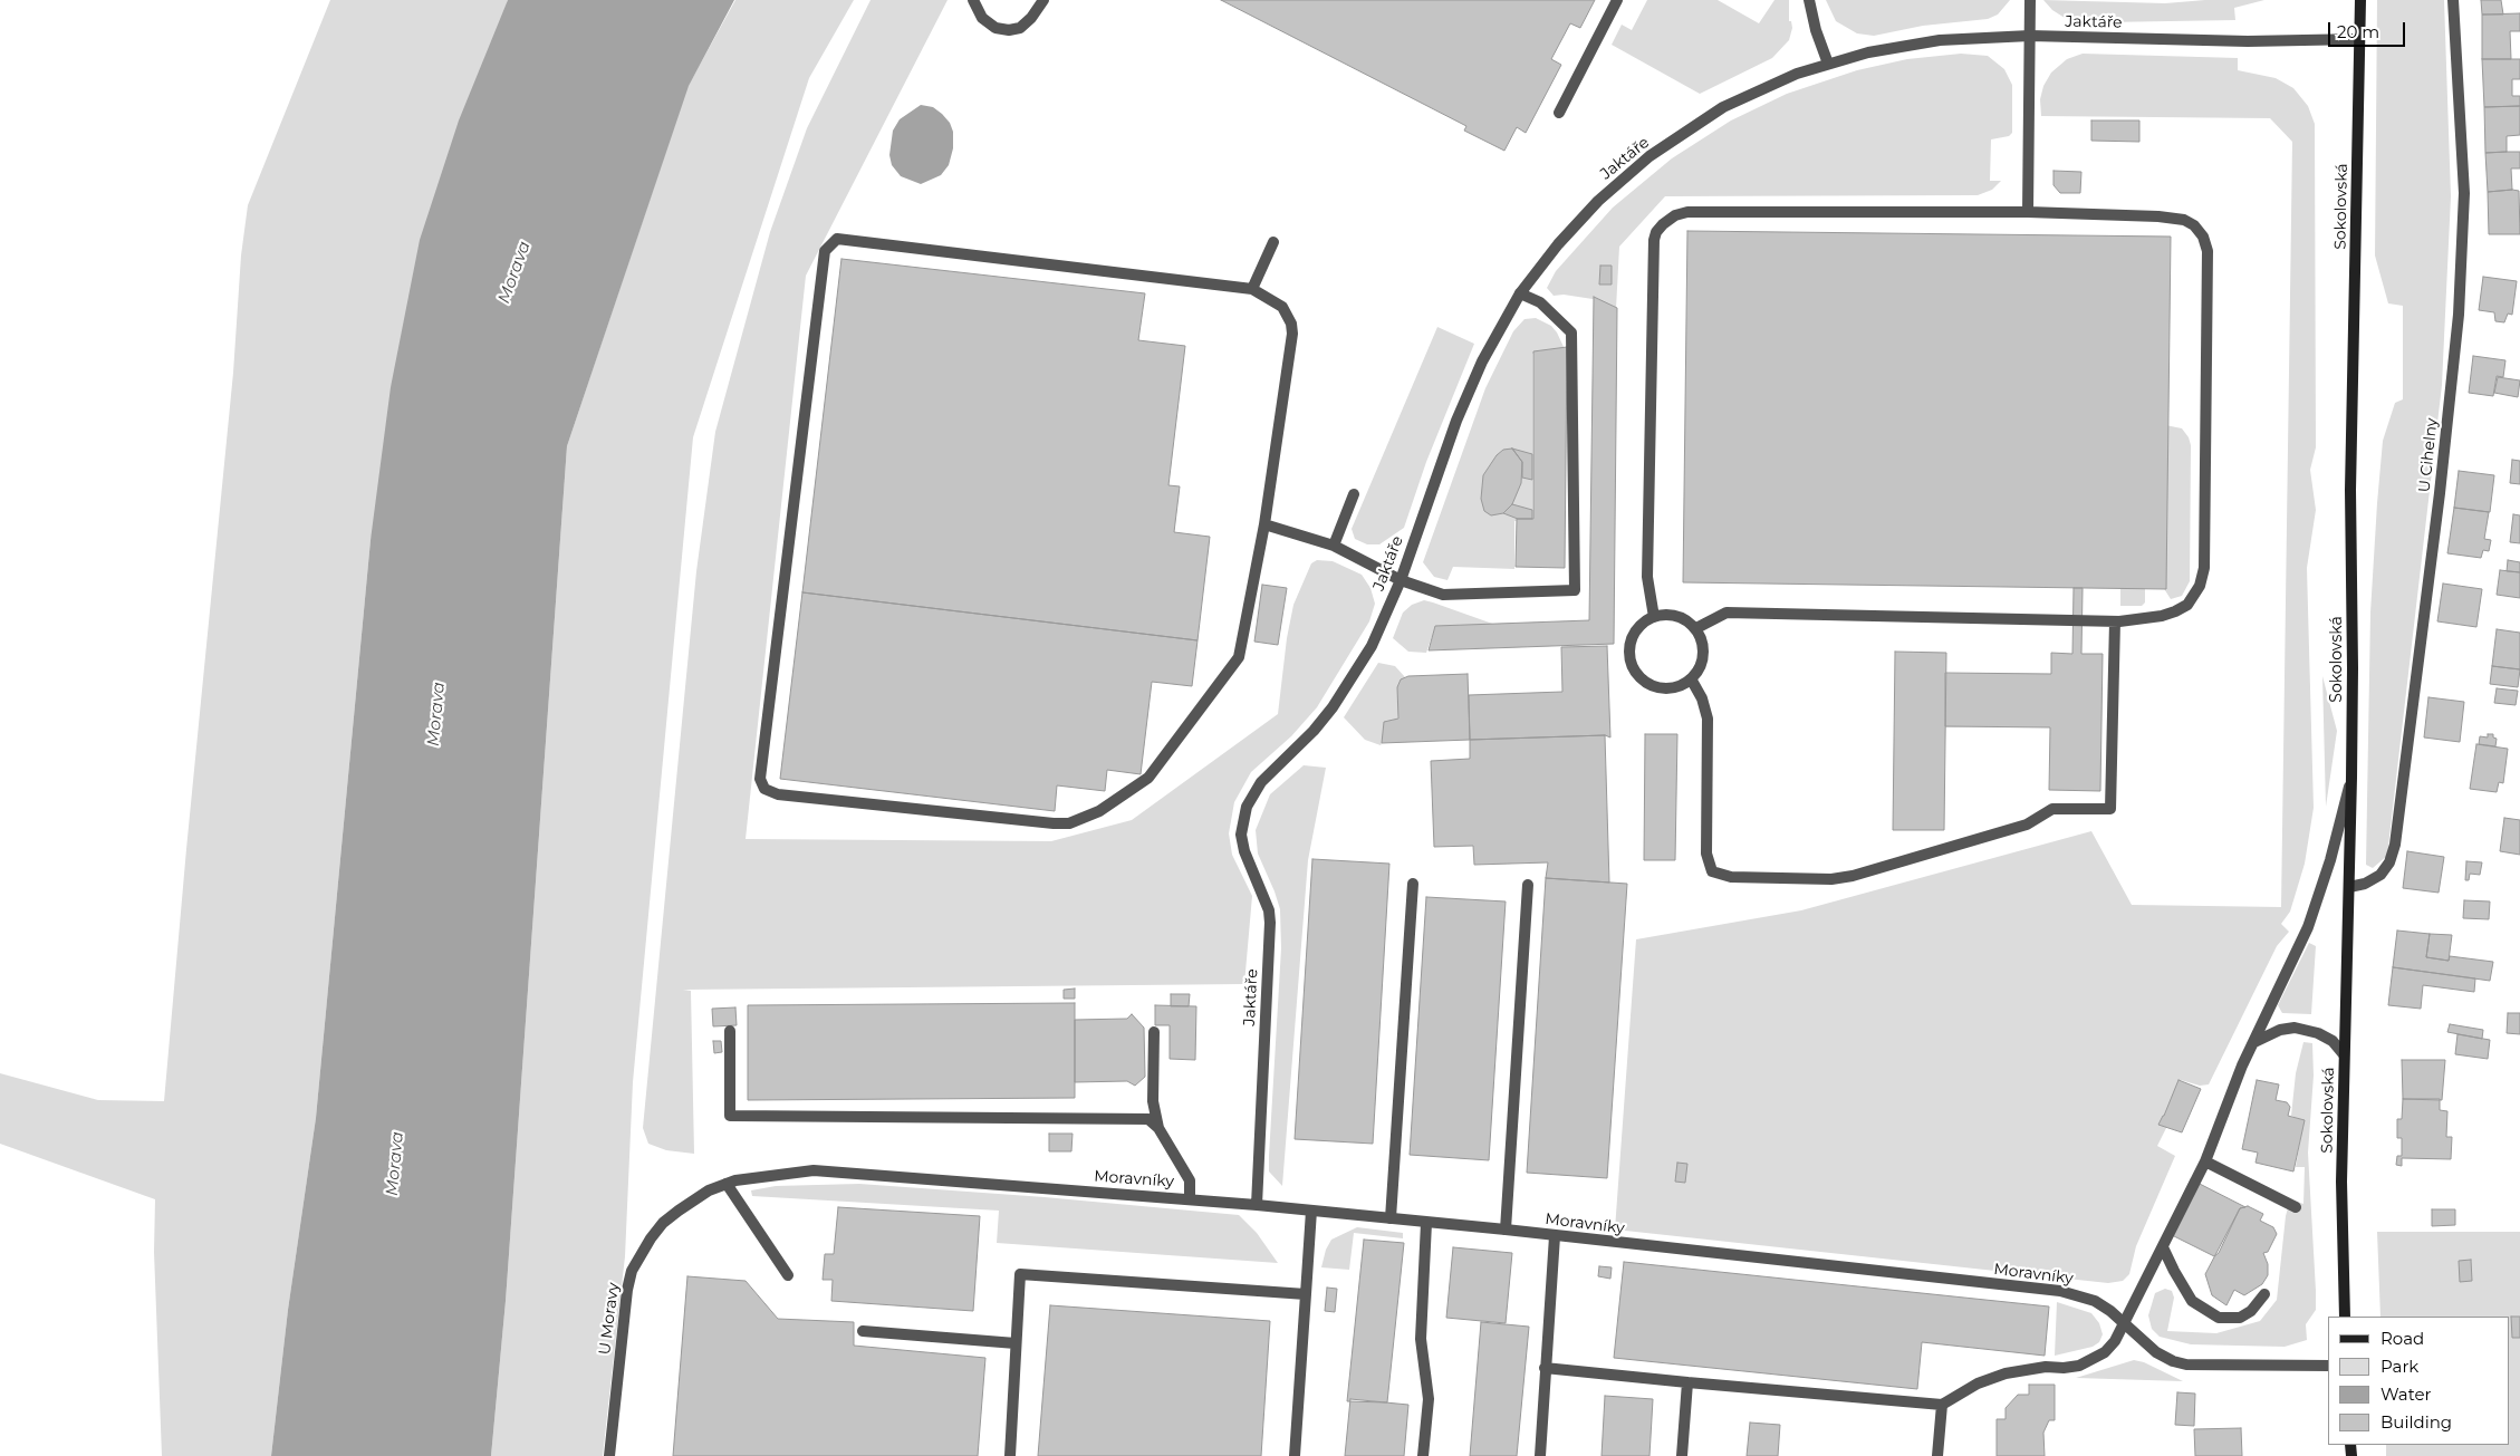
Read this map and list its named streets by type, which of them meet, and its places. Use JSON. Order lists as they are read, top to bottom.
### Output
{
  "streets": {
    "main road": ["Sokolovská"],
    "street": [
      "Jaktáře",
      "U Cihelny",
      "Moravníky",
      "U Moravy"
    ]
  },
  "crossings": [
    ["Jaktáře", "Sokolovská"],
    ["Jaktáře", "Moravníky"],
    ["Sokolovská", "U Cihelny"],
    ["Moravníky", "U Moravy"]
  ],
  "water": ["Morava"],
  "legend": [
    "Road",
    "Park",
    "Water",
    "Building"
  ],
  "scale_bar": "20 m"
}
